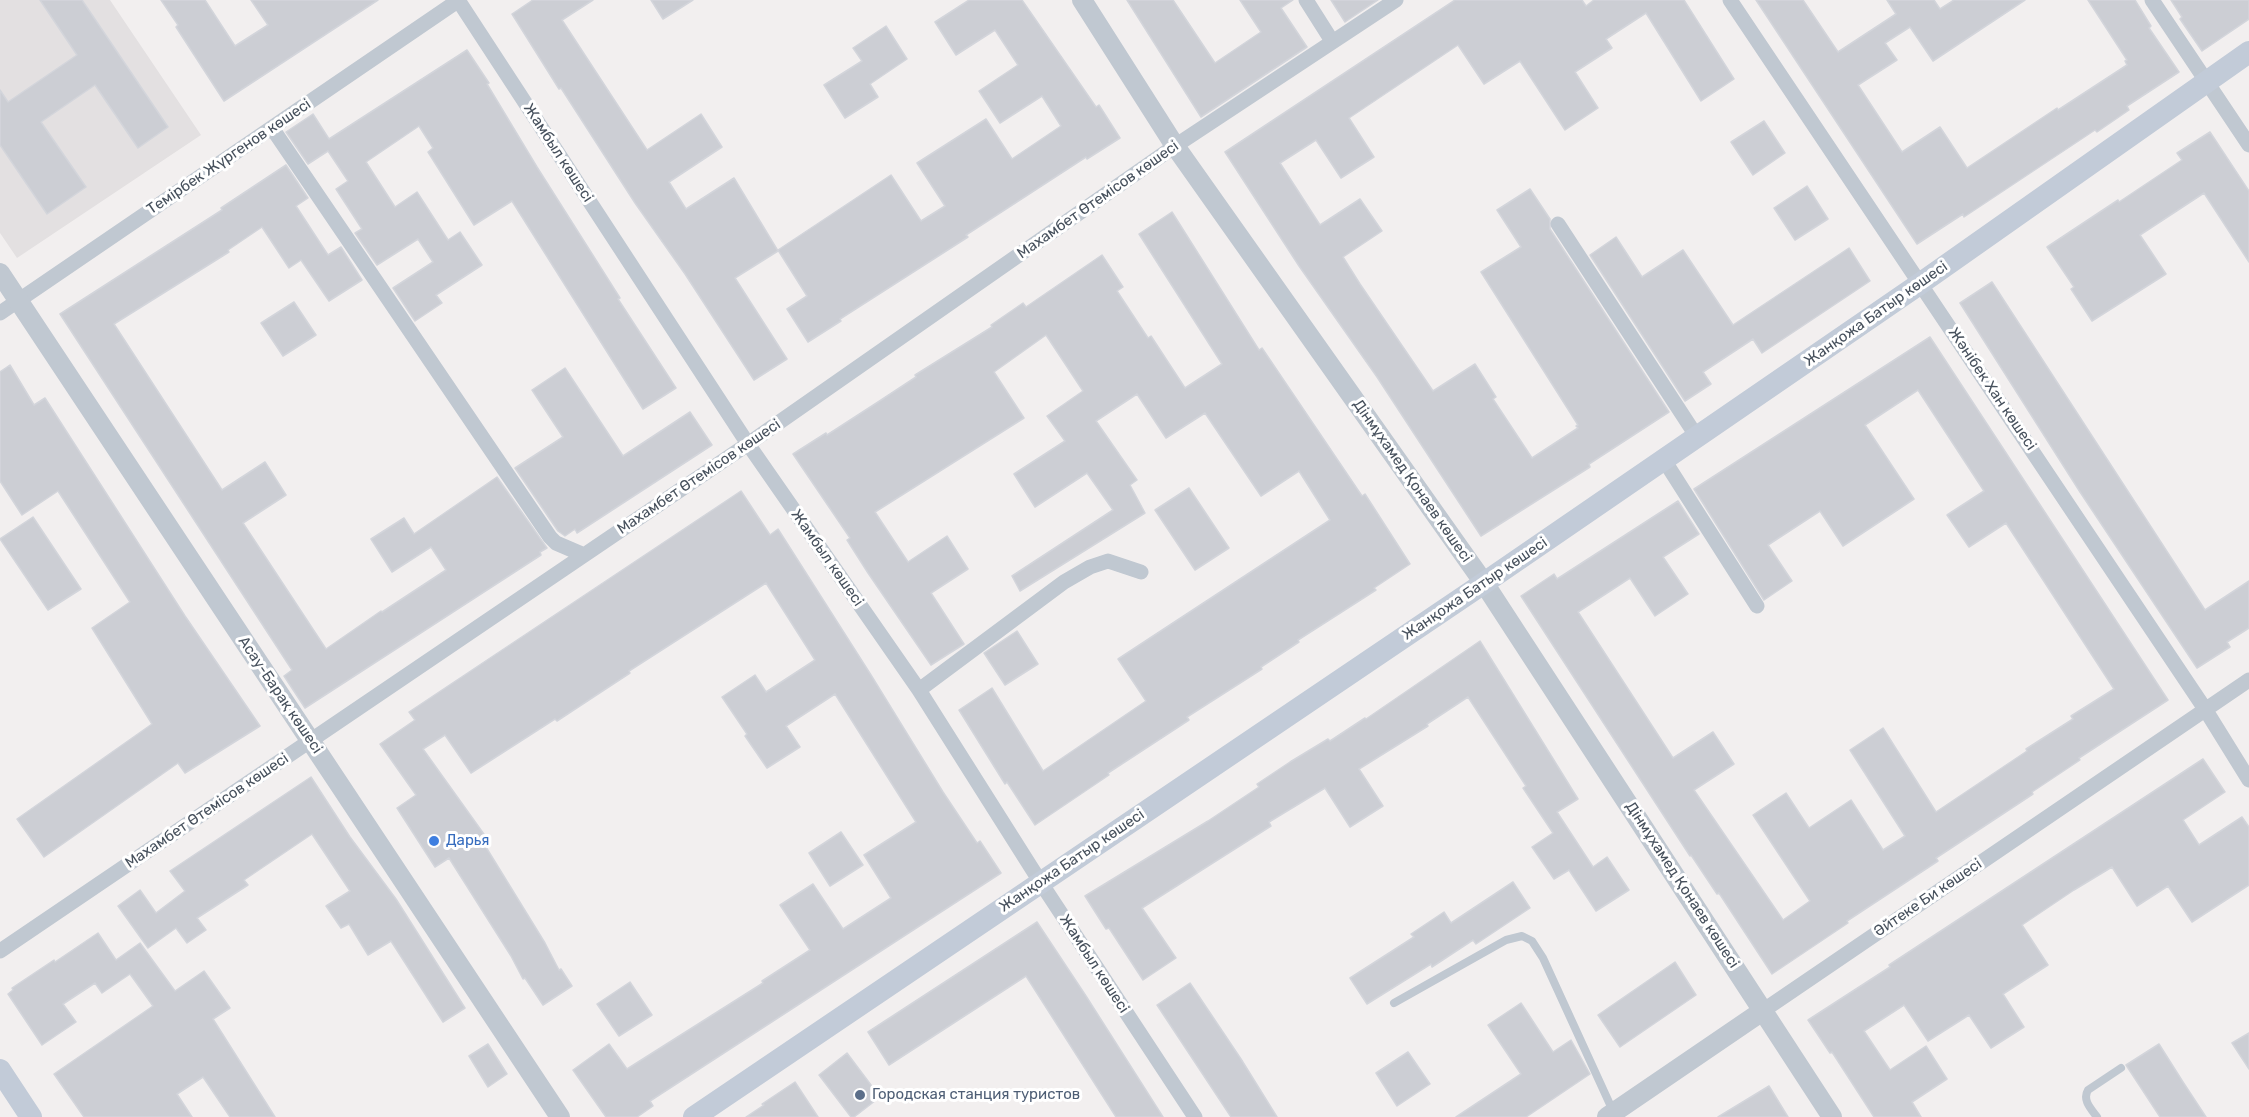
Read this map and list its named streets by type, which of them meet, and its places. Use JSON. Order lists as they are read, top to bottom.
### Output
{
  "streets": {
    "main road": ["Жанқожа Батыр көшесі"],
    "street": [
      "Жамбыл көшесі",
      "Темірбек Жүргенов көшесі",
      "Махамбет Өтемісов көшесі",
      "Жәнібек Хан көшесі",
      "Дінмұхамед Қонаев көшесі",
      "Асау-Барақ көшесі",
      "Әйтеке Би көшесі"
    ]
  },
  "crossings": [
    ["Жамбыл көшесі", "Темірбек Жүргенов көшесі"],
    ["Жамбыл көшесі", "Махамбет Өтемісов көшесі"],
    ["Жамбыл көшесі", "Жанқожа Батыр көшесі"],
    ["Темірбек Жүргенов көшесі", "Асау-Барақ көшесі"],
    ["Махамбет Өтемісов көшесі", "Дінмұхамед Қонаев көшесі"],
    ["Махамбет Өтемісов көшесі", "Асау-Барақ көшесі"],
    ["Жанқожа Батыр көшесі", "Жәнібек Хан көшесі"],
    ["Жанқожа Батыр көшесі", "Дінмұхамед Қонаев көшесі"],
    ["Жәнібек Хан көшесі", "Әйтеке Би көшесі"],
    ["Дінмұхамед Қонаев көшесі", "Әйтеке Би көшесі"]
  ],
  "places": ["Дарья", "Городская станция туристов"]
}
